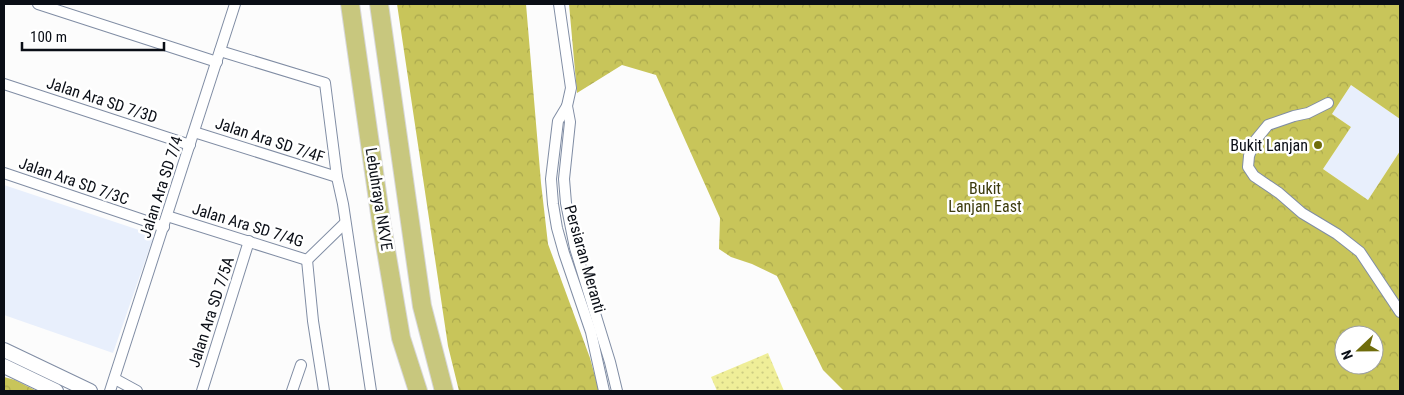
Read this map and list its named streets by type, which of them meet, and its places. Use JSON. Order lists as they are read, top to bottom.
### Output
{
  "streets": {
    "highway": ["Lebuhraya NKVE"],
    "street": [
      "Jalan Ara SD 7/3D",
      "Jalan Ara SD 7/4F",
      "Jalan Ara SD 7/3C",
      "Jalan Ara SD 7/4",
      "Jalan Ara SD 7/4G",
      "Persiaran Meranti",
      "Jalan Ara SD 7/5A"
    ]
  },
  "crossings": [
    ["Jalan Ara SD 7/3D", "Jalan Ara SD 7/4"],
    ["Jalan Ara SD 7/4F", "Jalan Ara SD 7/4"],
    ["Jalan Ara SD 7/3C", "Jalan Ara SD 7/4"],
    ["Jalan Ara SD 7/4", "Jalan Ara SD 7/4G"],
    ["Jalan Ara SD 7/4G", "Jalan Ara SD 7/5A"]
  ],
  "parks": ["Bukit Lanjan East"],
  "places": ["Bukit Lanjan"],
  "scale_bar": "100 m",
  "north": "left"
}
